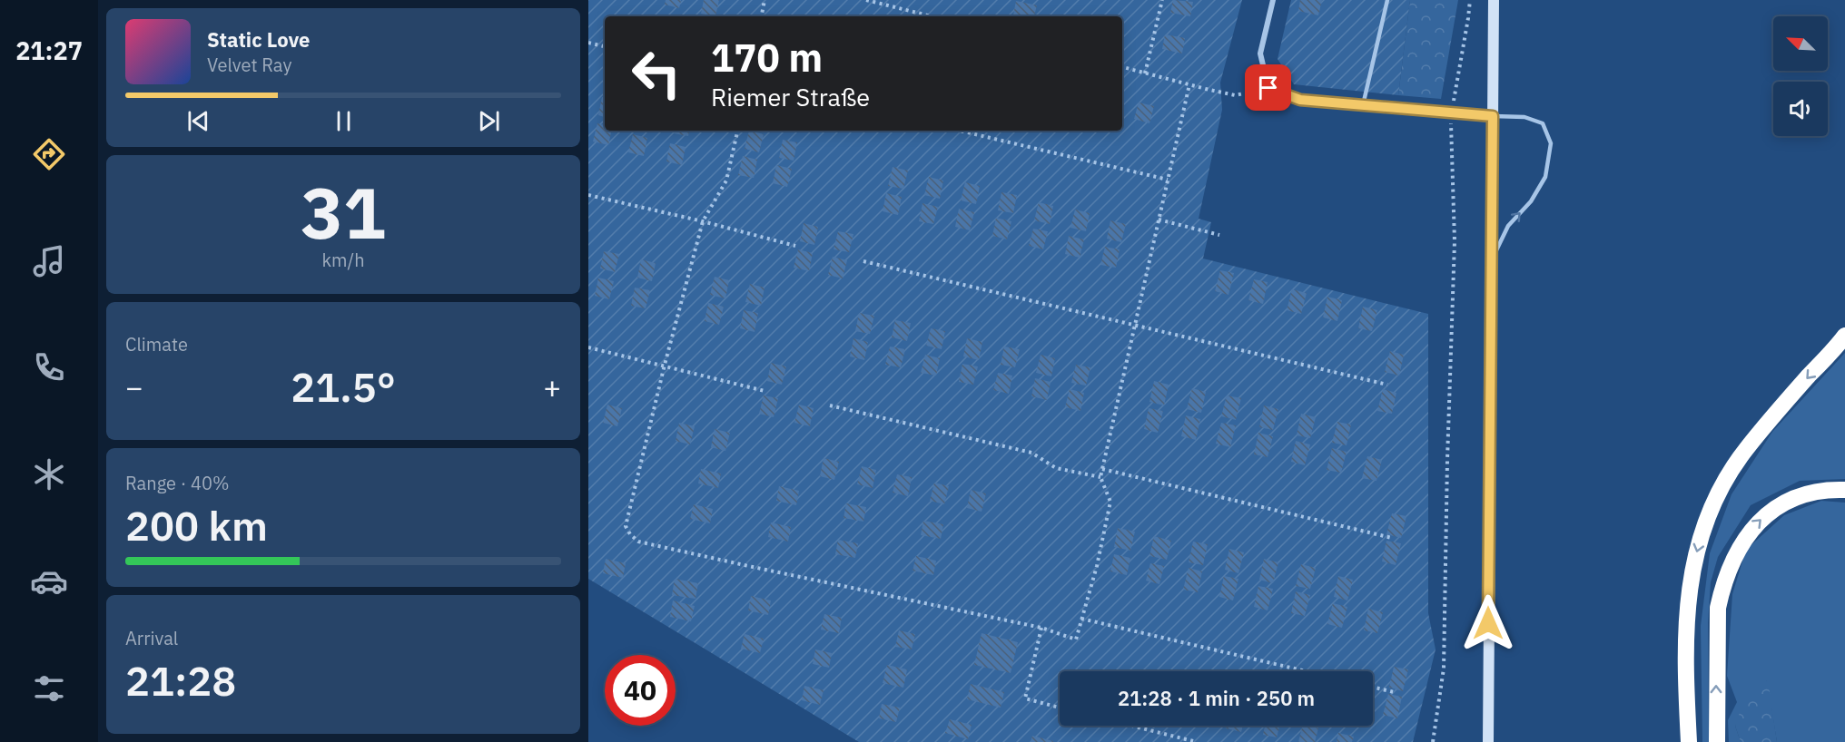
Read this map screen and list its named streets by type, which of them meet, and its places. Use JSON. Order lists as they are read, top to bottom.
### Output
{
  "north": "top left",
  "page": {
    "tabs": "21:27",
    "turn": ["170 m", "Riemer Straße"],
    "song": ["Static Love", "Velvet Ray"],
    "tile": [
      ["31", "km/h"],
      "Climate",
      ["Range · 40%", "200 km"],
      ["Arrival", "21:28"]
    ],
    "heat": ["−", "21.5°", "+"],
    "limit": "40",
    "trip": "21:28 · 1 min · 250 m"
  }
}
